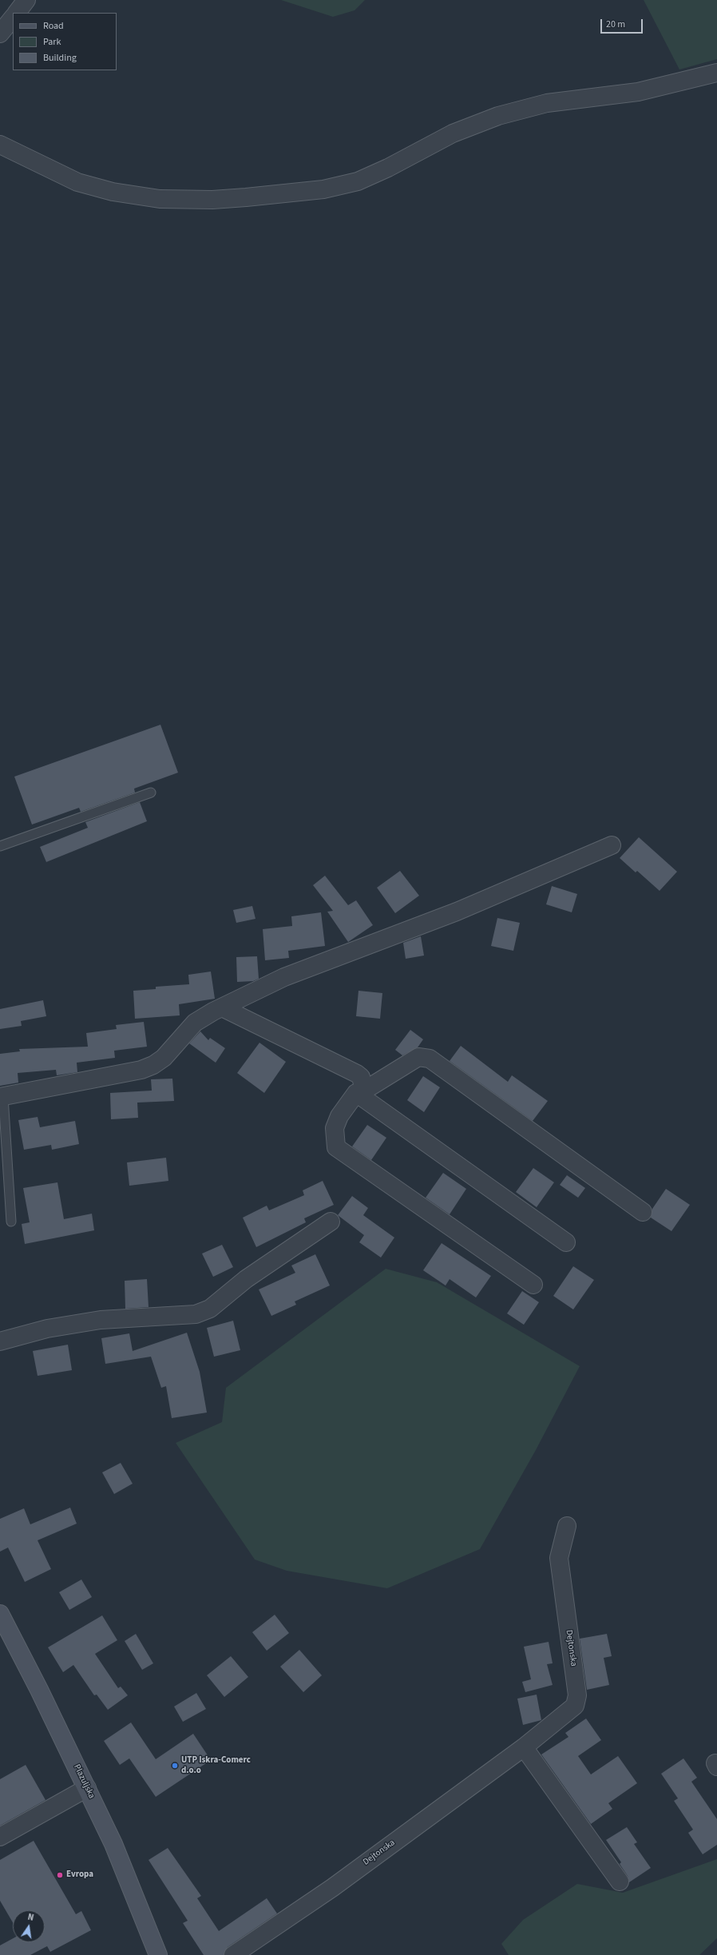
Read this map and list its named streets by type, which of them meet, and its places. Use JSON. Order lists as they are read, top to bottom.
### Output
{
  "streets": {
    "main road": ["Plazuljska"],
    "street": ["Dejtonska"]
  },
  "places": ["UTP Iskra-Comerc d.o.o", "Evropa"],
  "legend": ["Road", "Park", "Building"],
  "scale_bar": "20 m",
  "north": "top"
}
